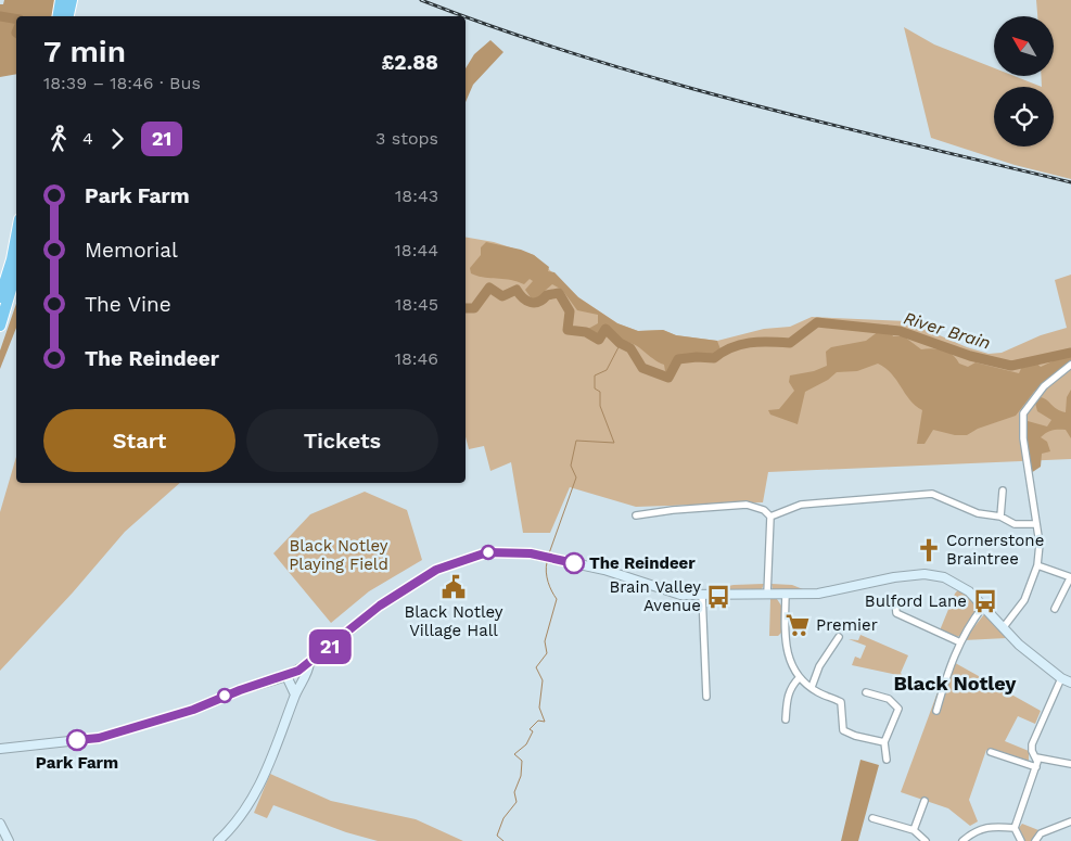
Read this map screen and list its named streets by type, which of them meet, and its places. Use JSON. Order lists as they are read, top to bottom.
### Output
{
  "districts": ["Black Notley"],
  "water": ["River Brain"],
  "parks": ["Black Notley Playing Field"],
  "places": {
    "church": ["Cornerstone Braintree"],
    "other": ["The Reindeer", "Park Farm"],
    "public building": ["Black Notley Village Hall"],
    "bus stop": ["Brain Valley Avenue", "Bulford Lane"],
    "supermarket": ["Premier"]
  },
  "lines": ["bus line 21"],
  "north": "top left",
  "page": {
    "on_map": "21",
    "heading": ["7 min", "18:39 – 18:46 · Bus", "£2.88"],
    "legs": ["4", "21", "3 stops"],
    "list": [
      {
        "name": "Park Farm",
        "value": "18:43"
      },
      {
        "name": "Memorial",
        "value": "18:44"
      },
      {
        "name": "The Vine",
        "value": "18:45"
      },
      {
        "name": "The Reindeer",
        "value": "18:46"
      }
    ],
    "buttons": ["Start", "Tickets"]
  }
}
